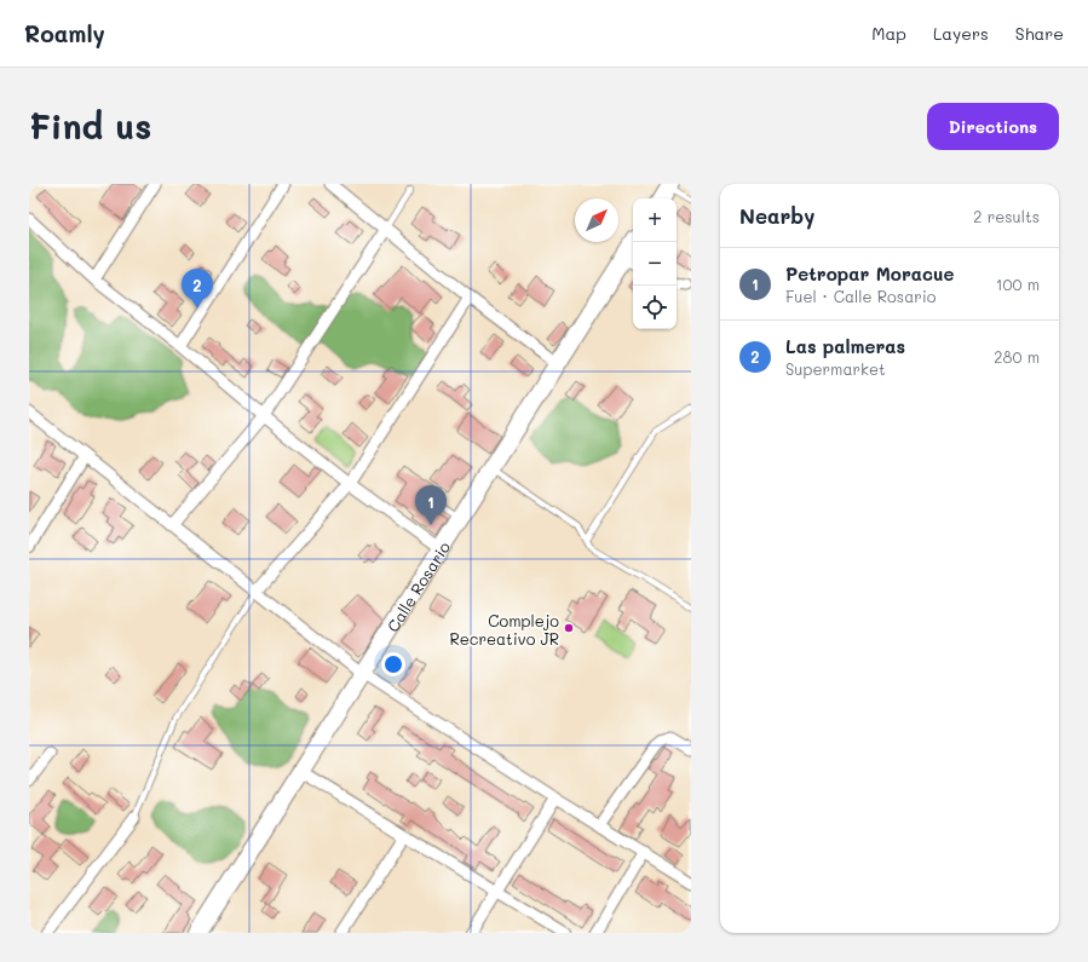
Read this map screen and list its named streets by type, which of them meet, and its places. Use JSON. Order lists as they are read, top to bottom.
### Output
{
  "streets": {
    "main road": ["Calle Rosario"]
  },
  "places": ["Complejo Recreativo JR"],
  "north": "top right",
  "page": {
    "header": "Roamly",
    "nav": ["Map", "Layers", "Share"],
    "buttons": "Directions",
    "title": "Find us",
    "heading": ["Nearby", "2 results"],
    "map_buttons": ["+", "−"],
    "list": [
      {
        "mark": "1",
        "name": "Petropar Moracue",
        "note": "Fuel · Calle Rosario",
        "value": "100 m"
      },
      {
        "mark": "2",
        "name": "Las palmeras",
        "note": "Supermarket",
        "value": "280 m"
      }
    ],
    "pins": ["2", "1"]
  }
}
